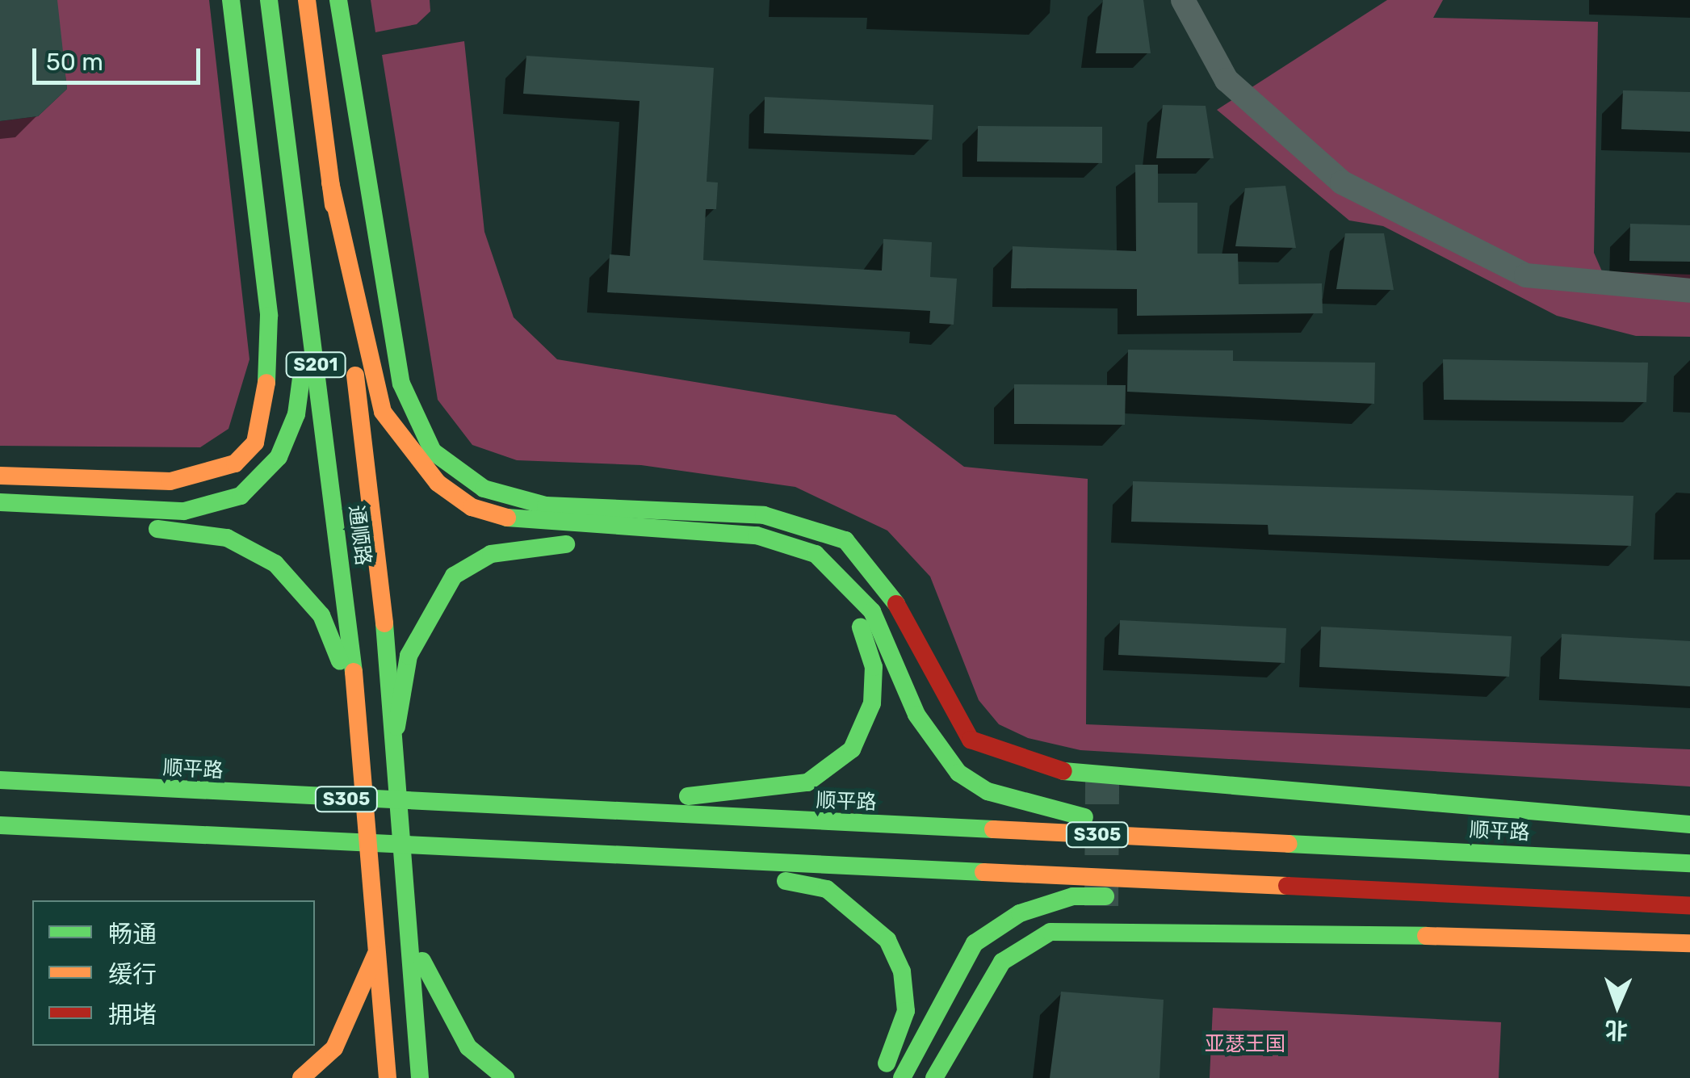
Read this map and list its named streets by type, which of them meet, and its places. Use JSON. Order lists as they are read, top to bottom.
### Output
{
  "streets": {
    "main road": [
      "S201",
      "通顺路",
      "顺平路",
      "S305"
    ]
  },
  "parks": ["亚瑟王国"],
  "legend": ["畅通", "缓行", "拥堵"],
  "scale_bar": "50 m",
  "north": "bottom"
}
